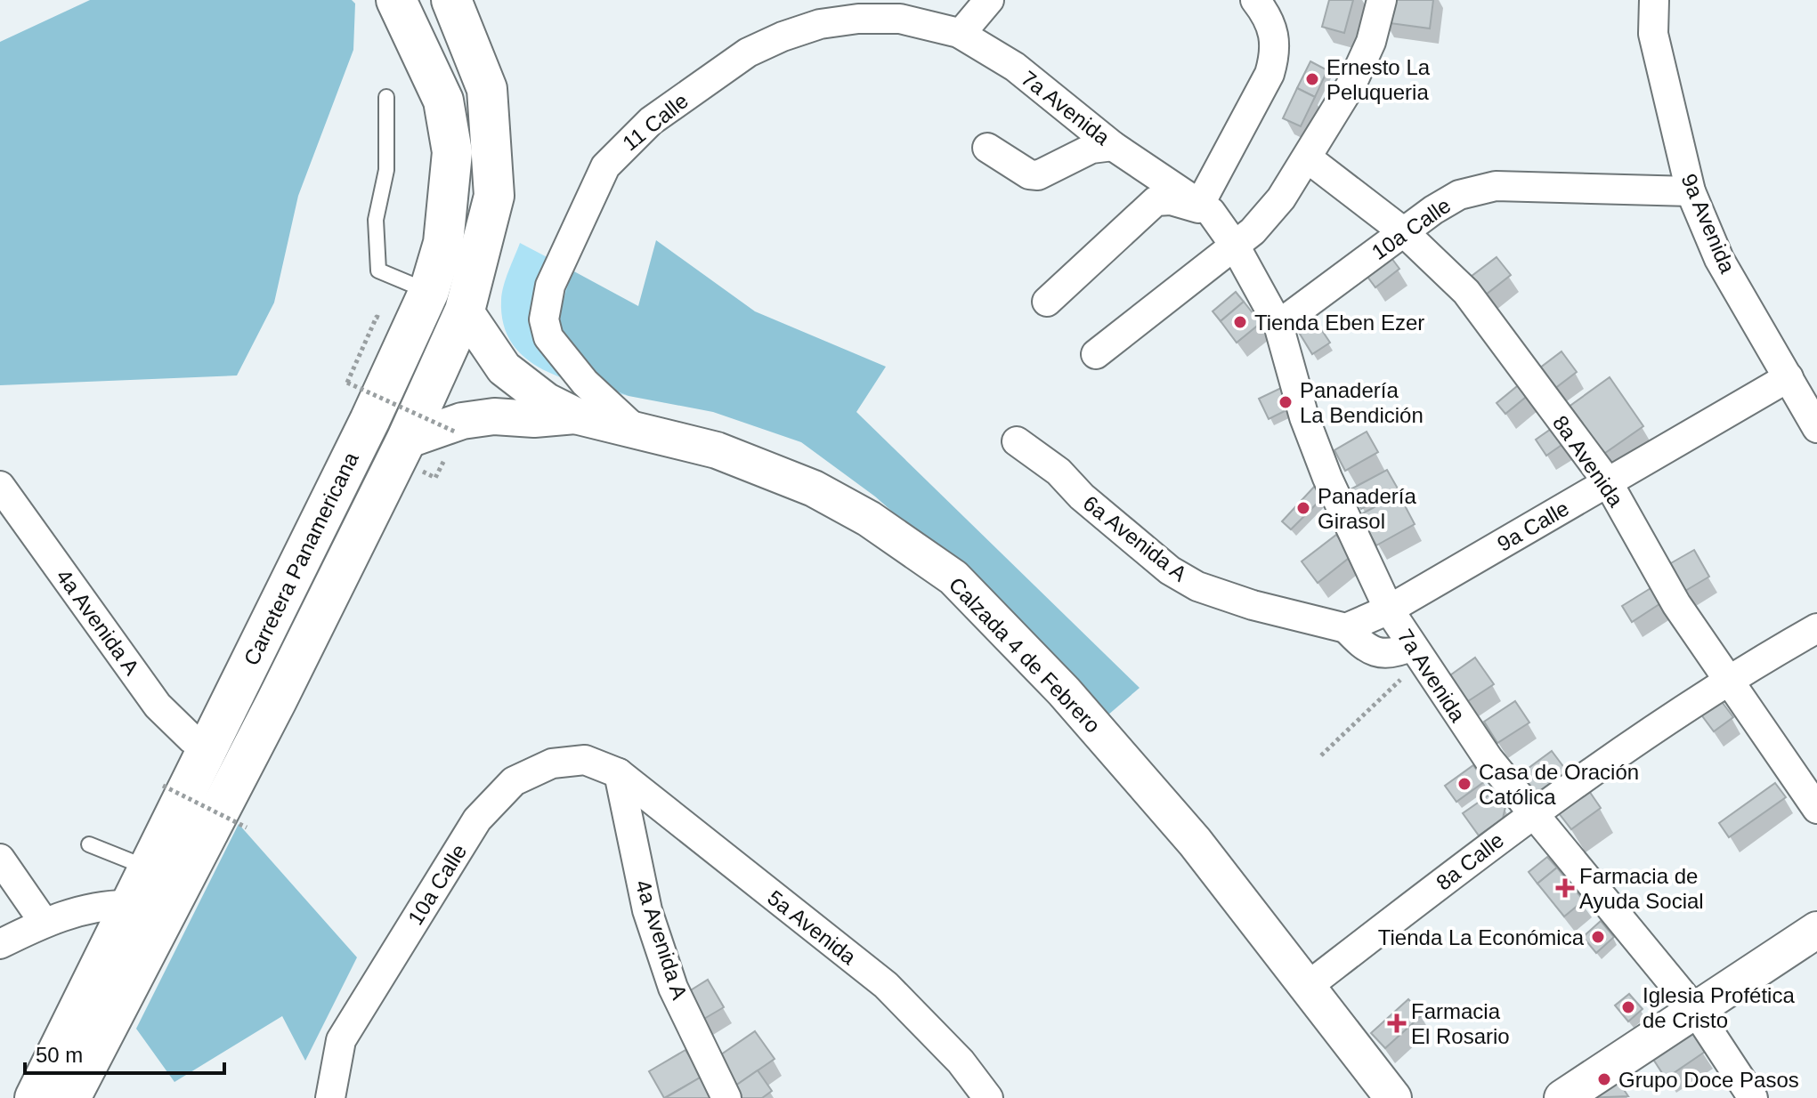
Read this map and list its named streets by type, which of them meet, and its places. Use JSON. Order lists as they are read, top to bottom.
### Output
{
  "streets": {
    "highway": ["Carretera Panamericana"],
    "street": [
      "7a Avenida",
      "11 Calle",
      "9a Avenida",
      "10a Calle",
      "8a Avenida",
      "9a Calle",
      "6a Avenida A",
      "4a Avenida A",
      "Calzada 4 de Febrero",
      "8a Calle",
      "5a Avenida"
    ]
  },
  "crossings": [
    ["7a Avenida", "11 Calle"],
    ["7a Avenida", "10a Calle"],
    ["7a Avenida", "9a Calle"],
    ["7a Avenida", "8a Calle"],
    ["11 Calle", "Calzada 4 de Febrero"],
    ["9a Avenida", "10a Calle"],
    ["9a Avenida", "9a Calle"],
    ["10a Calle", "8a Avenida"],
    ["10a Calle", "4a Avenida A"],
    ["10a Calle", "5a Avenida"],
    ["8a Avenida", "9a Calle"],
    ["8a Avenida", "8a Calle"],
    ["Carretera Panamericana", "4a Avenida A"],
    ["Carretera Panamericana", "Calzada 4 de Febrero"],
    ["4a Avenida A", "5a Avenida"],
    ["Calzada 4 de Febrero", "8a Calle"]
  ],
  "places": {
    "other": [
      "Ernesto La Peluqueria",
      "Tienda Eben Ezer",
      "Panadería La Bendición",
      "Panadería Girasol",
      "Casa de Oración Católica",
      "Tienda La Económica",
      "Iglesia Profética de Cristo",
      "Grupo Doce Pasos"
    ],
    "health": ["Farmacia de Ayuda Social", "Farmacia El Rosario"]
  },
  "scale_bar": "50 m"
}
